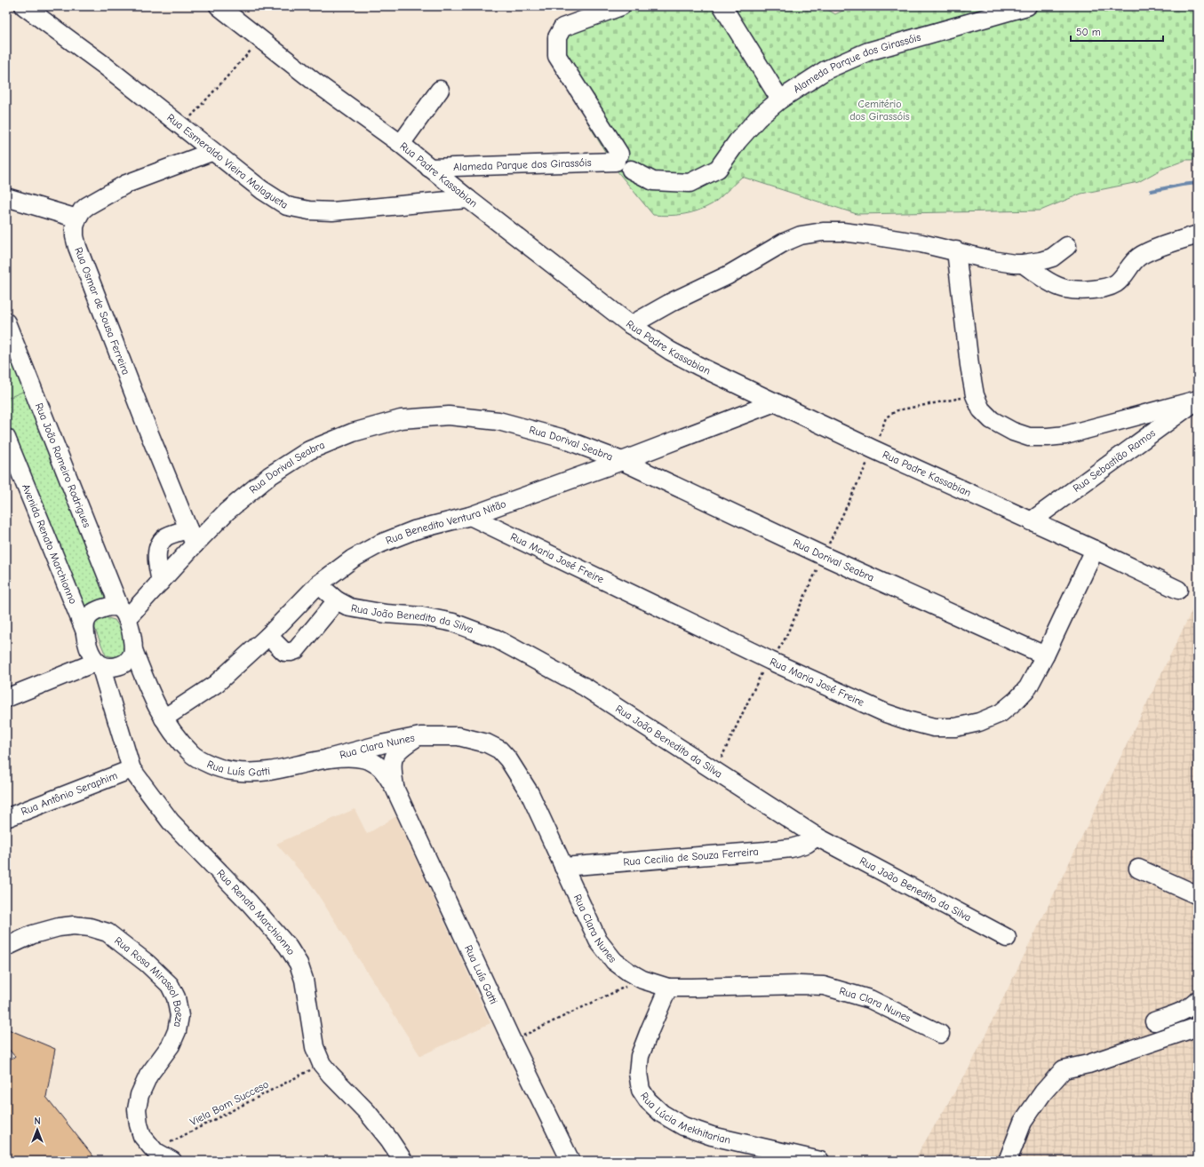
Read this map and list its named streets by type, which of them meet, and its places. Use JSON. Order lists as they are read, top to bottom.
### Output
{
  "streets": {
    "street": [
      "Alameda Parque dos Girassóis",
      "Rua Esmeraldo Vieira Malagueta",
      "Rua Padre Kassabian",
      "Rua Osmar de Sousa Ferreira",
      "Rua Dorival Seabra",
      "Rua Sebastião Ramos",
      "Rua João Romeiro Rodrigues",
      "Rua Benedito Ventura Nitão",
      "Avenida Renato Marchionno",
      "Rua Maria José Freire",
      "Rua João Benedito da Silva",
      "Rua Clara Nunes",
      "Rua Luís Gatti",
      "Rua Antônio Seraphim",
      "Rua Cecilia de Souza Ferreira",
      "Rua Renato Marchionno",
      "Rua Rosa Mirassol Baeza",
      "Rua Lúcia Mekhitarian"
    ],
    "path": ["Viela Bom Succeso"]
  },
  "crossings": [
    ["Alameda Parque dos Girassóis", "Rua Padre Kassabian"],
    ["Rua Esmeraldo Vieira Malagueta", "Rua Padre Kassabian"],
    ["Rua Padre Kassabian", "Rua Sebastião Ramos"],
    ["Rua Padre Kassabian", "Rua Benedito Ventura Nitão"],
    ["Rua Padre Kassabian", "Rua Maria José Freire"],
    ["Rua Osmar de Sousa Ferreira", "Rua Dorival Seabra"],
    ["Rua Dorival Seabra", "Rua João Romeiro Rodrigues"],
    ["Rua Dorival Seabra", "Rua Benedito Ventura Nitão"],
    ["Rua Dorival Seabra", "Avenida Renato Marchionno"],
    ["Rua Dorival Seabra", "Rua Maria José Freire"],
    ["Rua Dorival Seabra", "Rua Luís Gatti"],
    ["Rua Dorival Seabra", "Rua Renato Marchionno"],
    ["Rua João Romeiro Rodrigues", "Avenida Renato Marchionno"],
    ["Rua João Romeiro Rodrigues", "Rua Luís Gatti"],
    ["Rua João Romeiro Rodrigues", "Rua Renato Marchionno"],
    ["Rua Benedito Ventura Nitão", "Rua Maria José Freire"],
    ["Rua Benedito Ventura Nitão", "Rua João Benedito da Silva"],
    ["Rua Benedito Ventura Nitão", "Rua Luís Gatti"],
    ["Avenida Renato Marchionno", "Rua Luís Gatti"],
    ["Avenida Renato Marchionno", "Rua Renato Marchionno"],
    ["Rua João Benedito da Silva", "Rua Cecilia de Souza Ferreira"],
    ["Rua Clara Nunes", "Rua Luís Gatti"],
    ["Rua Clara Nunes", "Rua Cecilia de Souza Ferreira"],
    ["Rua Clara Nunes", "Rua Lúcia Mekhitarian"],
    ["Rua Luís Gatti", "Rua Renato Marchionno"],
    ["Rua Antônio Seraphim", "Rua Renato Marchionno"],
    ["Rua Renato Marchionno", "Viela Bom Succeso"],
    ["Rua Rosa Mirassol Baeza", "Viela Bom Succeso"]
  ],
  "parks": ["Cemitério dos Girassóis"],
  "scale_bar": "50 m",
  "north": "top"
}
